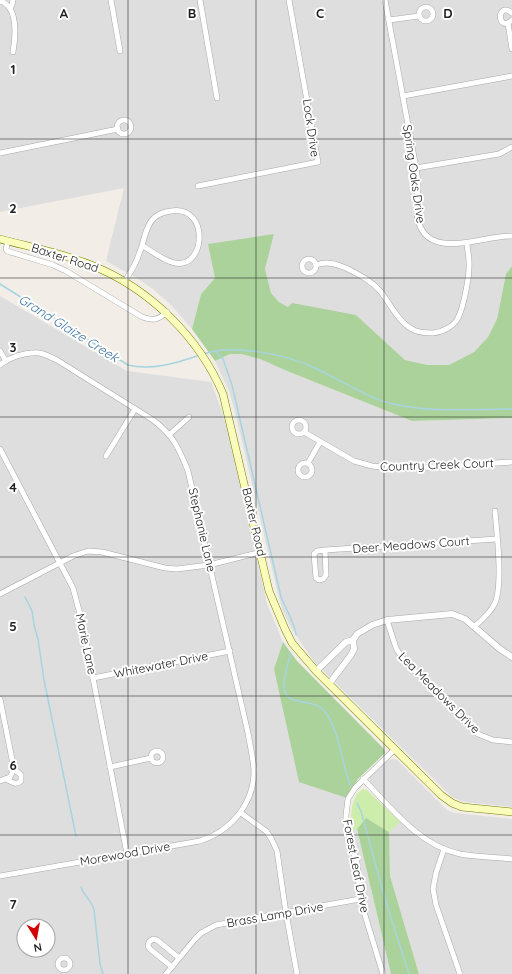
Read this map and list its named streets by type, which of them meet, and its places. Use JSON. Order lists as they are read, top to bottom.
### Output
{
  "streets": {
    "main road": ["Baxter Road"],
    "street": [
      "Lock Drive",
      "Spring Oaks Drive",
      "Country Creek Court",
      "Stephanie Lane",
      "Deer Meadows Court",
      "Marie Lane",
      "Whitewater Drive",
      "Lea Meadows Drive",
      "Morewood Drive",
      "Forest Leaf Drive",
      "Brass Lamp Drive"
    ]
  },
  "crossings": [
    ["Baxter Road", "Forest Leaf Drive"],
    ["Stephanie Lane", "Whitewater Drive"],
    ["Stephanie Lane", "Morewood Drive"],
    ["Marie Lane", "Whitewater Drive"],
    ["Marie Lane", "Morewood Drive"],
    ["Forest Leaf Drive", "Brass Lamp Drive"]
  ],
  "water": ["Grand Glaize Creek"],
  "north": "bottom",
  "grid": {
    "columns": [
      "A",
      "B",
      "C",
      "D"
    ],
    "rows": [
      "1",
      "2",
      "3",
      "4",
      "5",
      "6",
      "7"
    ]
  }
}
